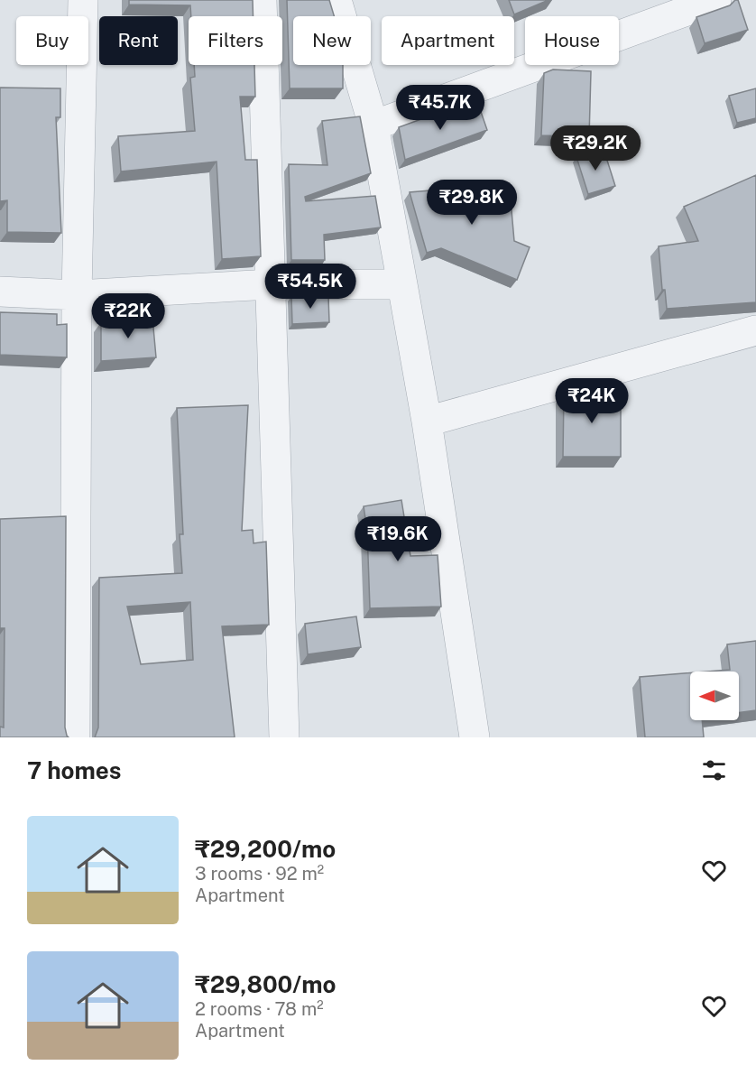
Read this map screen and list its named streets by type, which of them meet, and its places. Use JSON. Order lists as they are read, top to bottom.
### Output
{
  "north": "left",
  "page": {
    "chip": [
      "Buy",
      "Rent",
      "Filters",
      "New",
      "Apartment",
      "House"
    ],
    "price": [
      "₹45.7K",
      "₹29.2K",
      "₹29.8K",
      "₹54.5K",
      "₹22K",
      "₹24K",
      "₹19.6K"
    ],
    "heading": "7 homes",
    "list": [
      {
        "name": "₹29,200/mo",
        "note": "3 rooms · 92 m² · Apartment"
      },
      {
        "name": "₹29,800/mo",
        "note": "2 rooms · 78 m² · Apartment"
      }
    ]
  }
}
